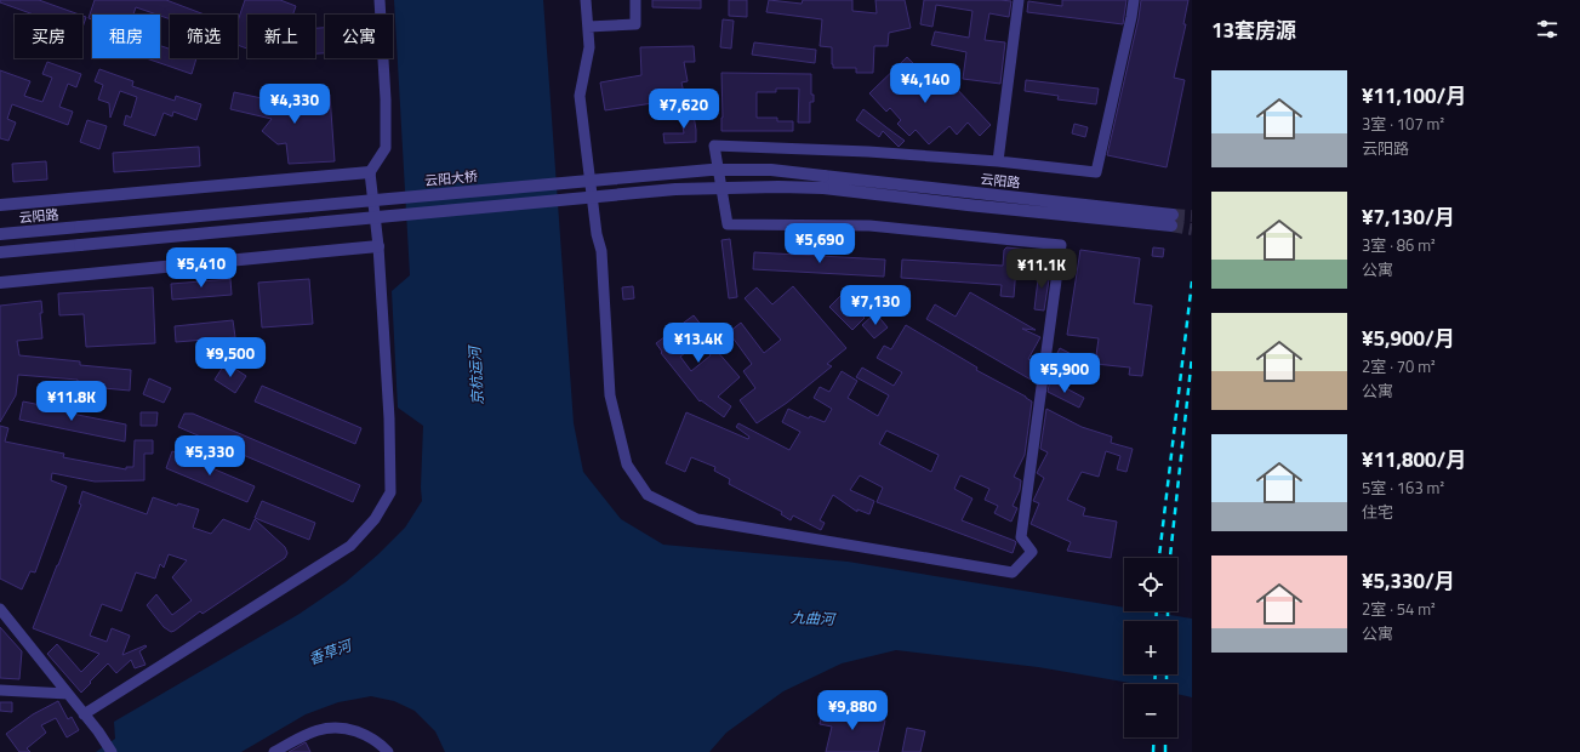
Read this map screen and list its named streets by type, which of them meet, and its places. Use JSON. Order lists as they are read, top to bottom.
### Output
{
  "streets": {
    "street": ["云阳大桥", "云阳路"]
  },
  "crossings": [
    ["云阳大桥", "云阳路"]
  ],
  "water": ["京杭运河", "九曲河", "香草河"],
  "page": {
    "heading": "13套房源",
    "chip": [
      "买房",
      "租房",
      "筛选",
      "新上",
      "公寓"
    ],
    "list": [
      {
        "name": "¥11,100/月",
        "note": "3室 · 107 m² · 云阳路"
      },
      {
        "name": "¥7,130/月",
        "note": "3室 · 86 m² · 公寓"
      },
      {
        "name": "¥5,900/月",
        "note": "2室 · 70 m² · 公寓"
      },
      {
        "name": "¥11,800/月",
        "note": "5室 · 163 m² · 住宅"
      },
      {
        "name": "¥5,330/月",
        "note": "2室 · 54 m² · 公寓"
      }
    ],
    "price": [
      "¥4,140",
      "¥4,330",
      "¥7,620",
      "¥5,690",
      "¥5,410",
      "¥11.1K",
      "¥7,130",
      "¥13.4K",
      "¥9,500",
      "¥5,900",
      "¥11.8K",
      "¥5,330",
      "¥9,880"
    ],
    "map_buttons": ["+", "−"]
  }
}
